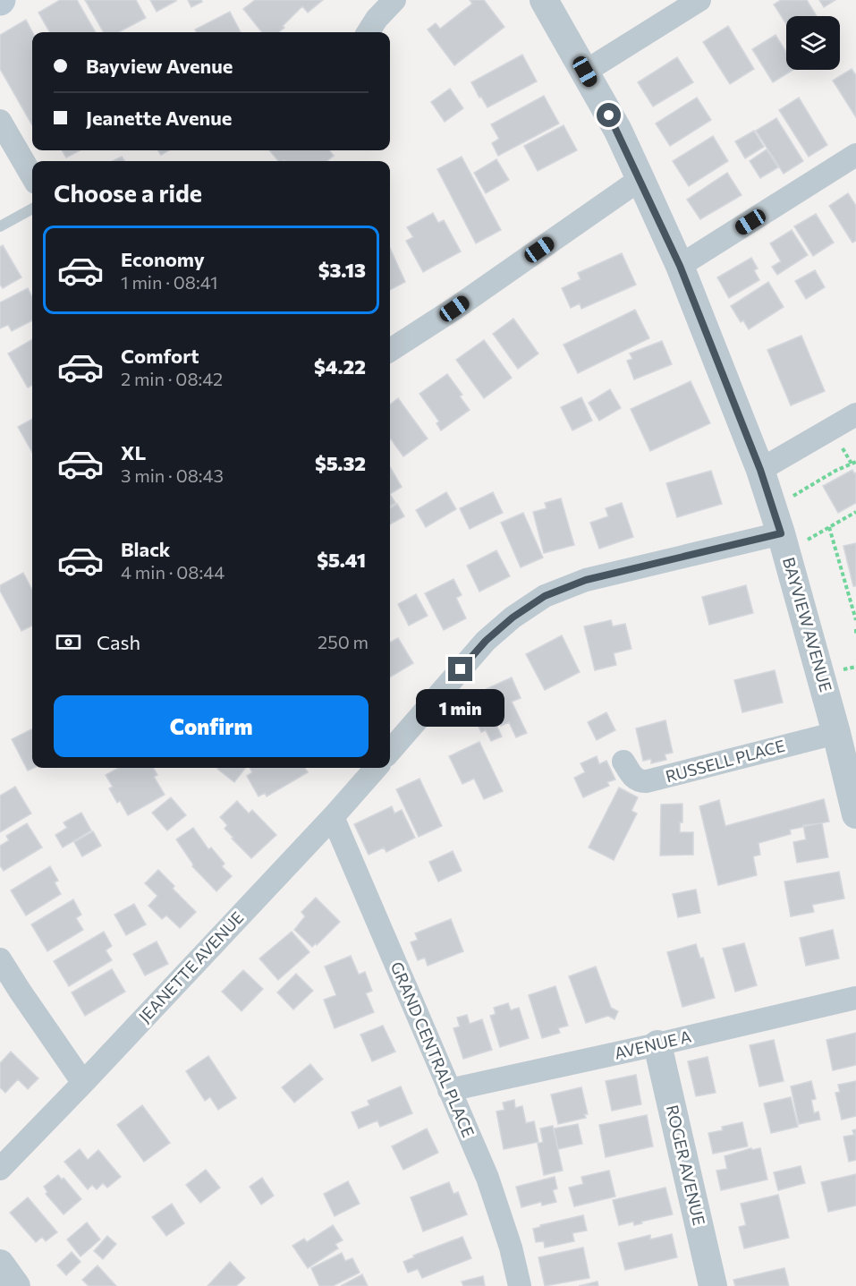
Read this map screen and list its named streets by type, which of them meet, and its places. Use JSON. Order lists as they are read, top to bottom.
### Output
{
  "streets": {
    "street": [
      "BAYVIEW AVENUE",
      "RUSSELL PLACE",
      "JEANETTE AVENUE",
      "AVENUE A",
      "GRAND CENTRAL PLACE",
      "ROGER AVENUE"
    ]
  },
  "crossings": [
    ["BAYVIEW AVENUE", "RUSSELL PLACE"],
    ["BAYVIEW AVENUE", "JEANETTE AVENUE"],
    ["JEANETTE AVENUE", "GRAND CENTRAL PLACE"],
    ["AVENUE A", "GRAND CENTRAL PLACE"],
    ["AVENUE A", "ROGER AVENUE"]
  ],
  "page": {
    "banner": ["Bayview Avenue", "Jeanette Avenue"],
    "heading": "Choose a ride",
    "list": [
      {
        "name": "Economy",
        "note": "1 min · 08:41",
        "value": "$3.13"
      },
      {
        "name": "Comfort",
        "note": "2 min · 08:42",
        "value": "$4.22"
      },
      {
        "name": "XL",
        "note": "3 min · 08:43",
        "value": "$5.32"
      },
      {
        "name": "Black",
        "note": "4 min · 08:44",
        "value": "$5.41"
      }
    ],
    "pay": ["Cash", "250 m"],
    "buttons": "Confirm",
    "bubble": "1 min"
  }
}
